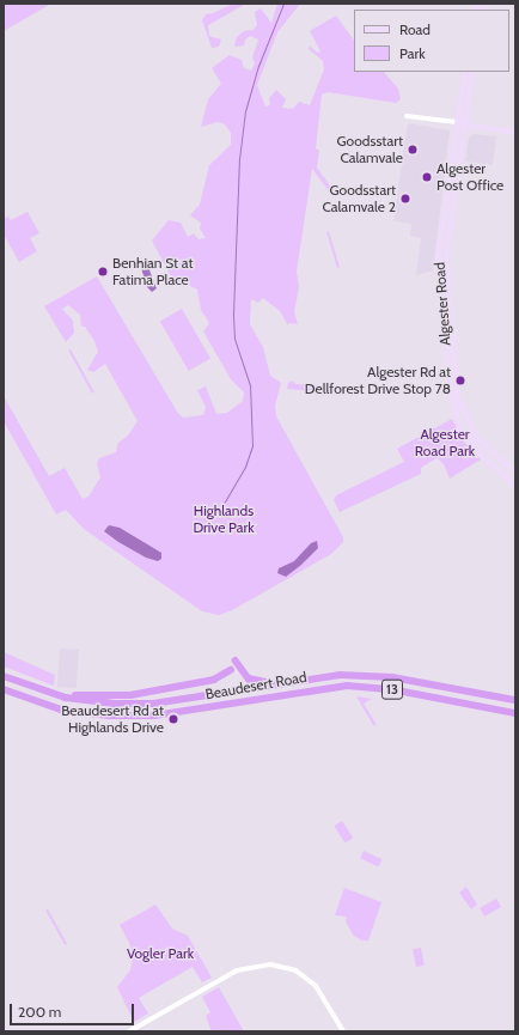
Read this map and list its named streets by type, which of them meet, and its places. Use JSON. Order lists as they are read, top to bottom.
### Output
{
  "streets": {
    "highway": ["Beaudesert Road", "13"],
    "main road": ["Algester Road"]
  },
  "parks": ["Algester Road Park", "Highlands Drive Park", "Vogler Park"],
  "places": [
    "Goodsstart Calamvale",
    "Algester Post Office",
    "Goodsstart Calamvale 2",
    "Benhian St at Fatima Place",
    "Algester Rd at Dellforest Drive Stop 78",
    "Beaudesert Rd at Highlands Drive"
  ],
  "legend": ["Road", "Park"],
  "scale_bar": "200 m"
}
